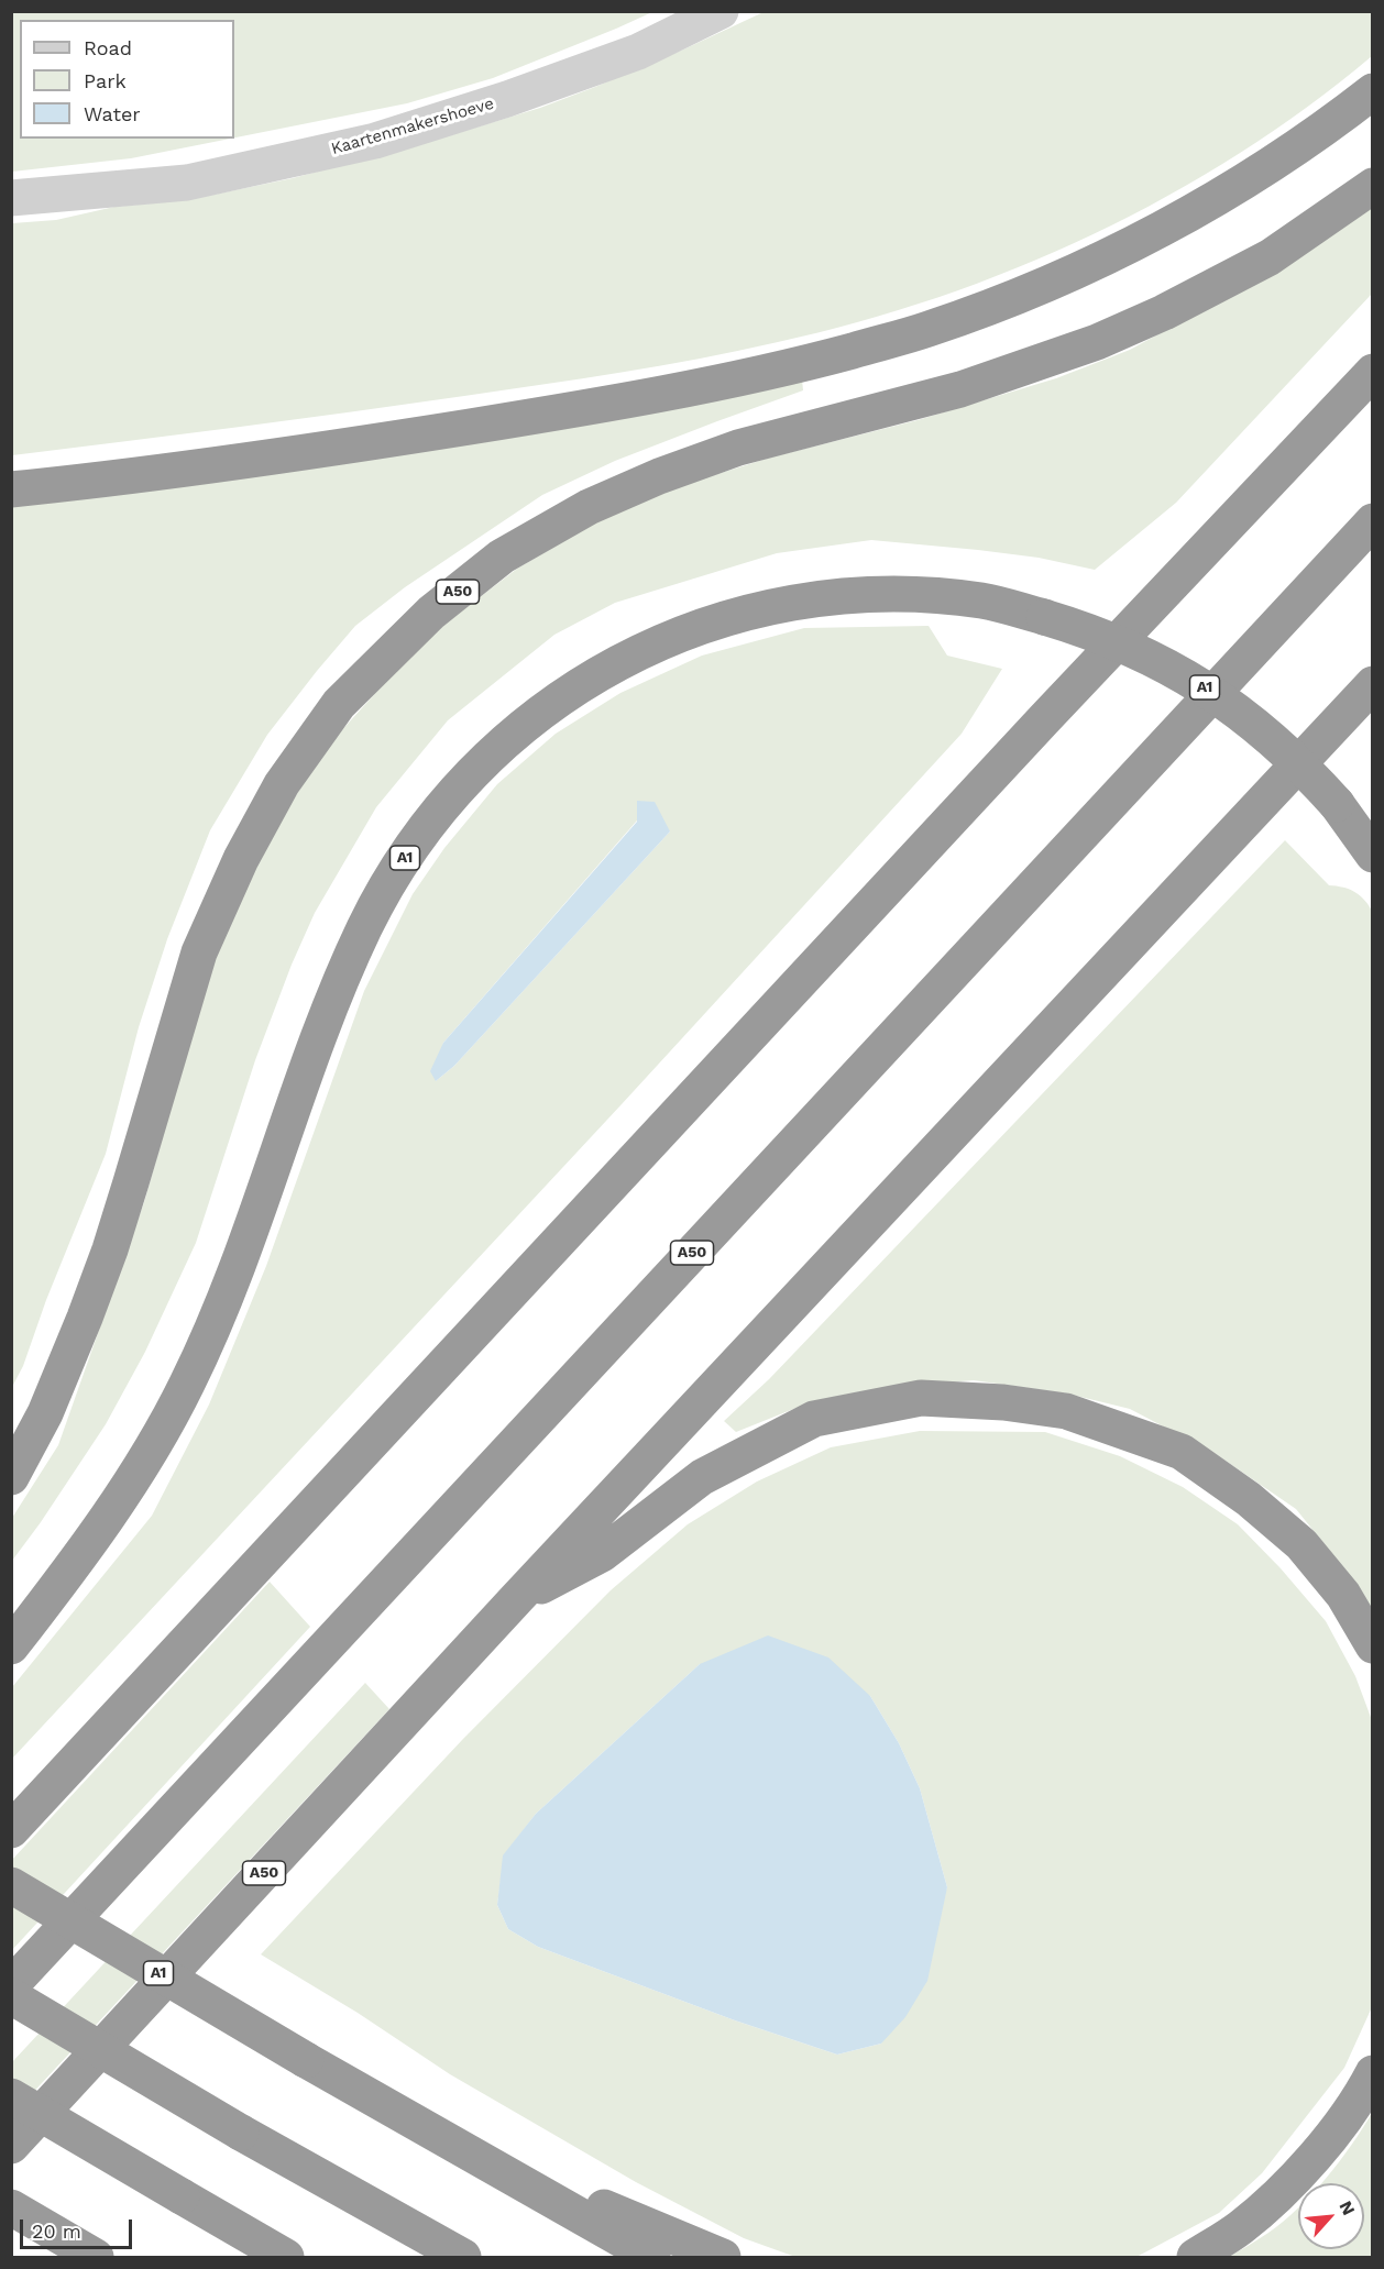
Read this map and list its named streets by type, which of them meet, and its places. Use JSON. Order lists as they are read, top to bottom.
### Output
{
  "streets": {
    "highway": ["A50", "A1"],
    "street": ["Kaartenmakershoeve"]
  },
  "legend": ["Road", "Park", "Water"],
  "scale_bar": "20 m",
  "north": "top right"
}
